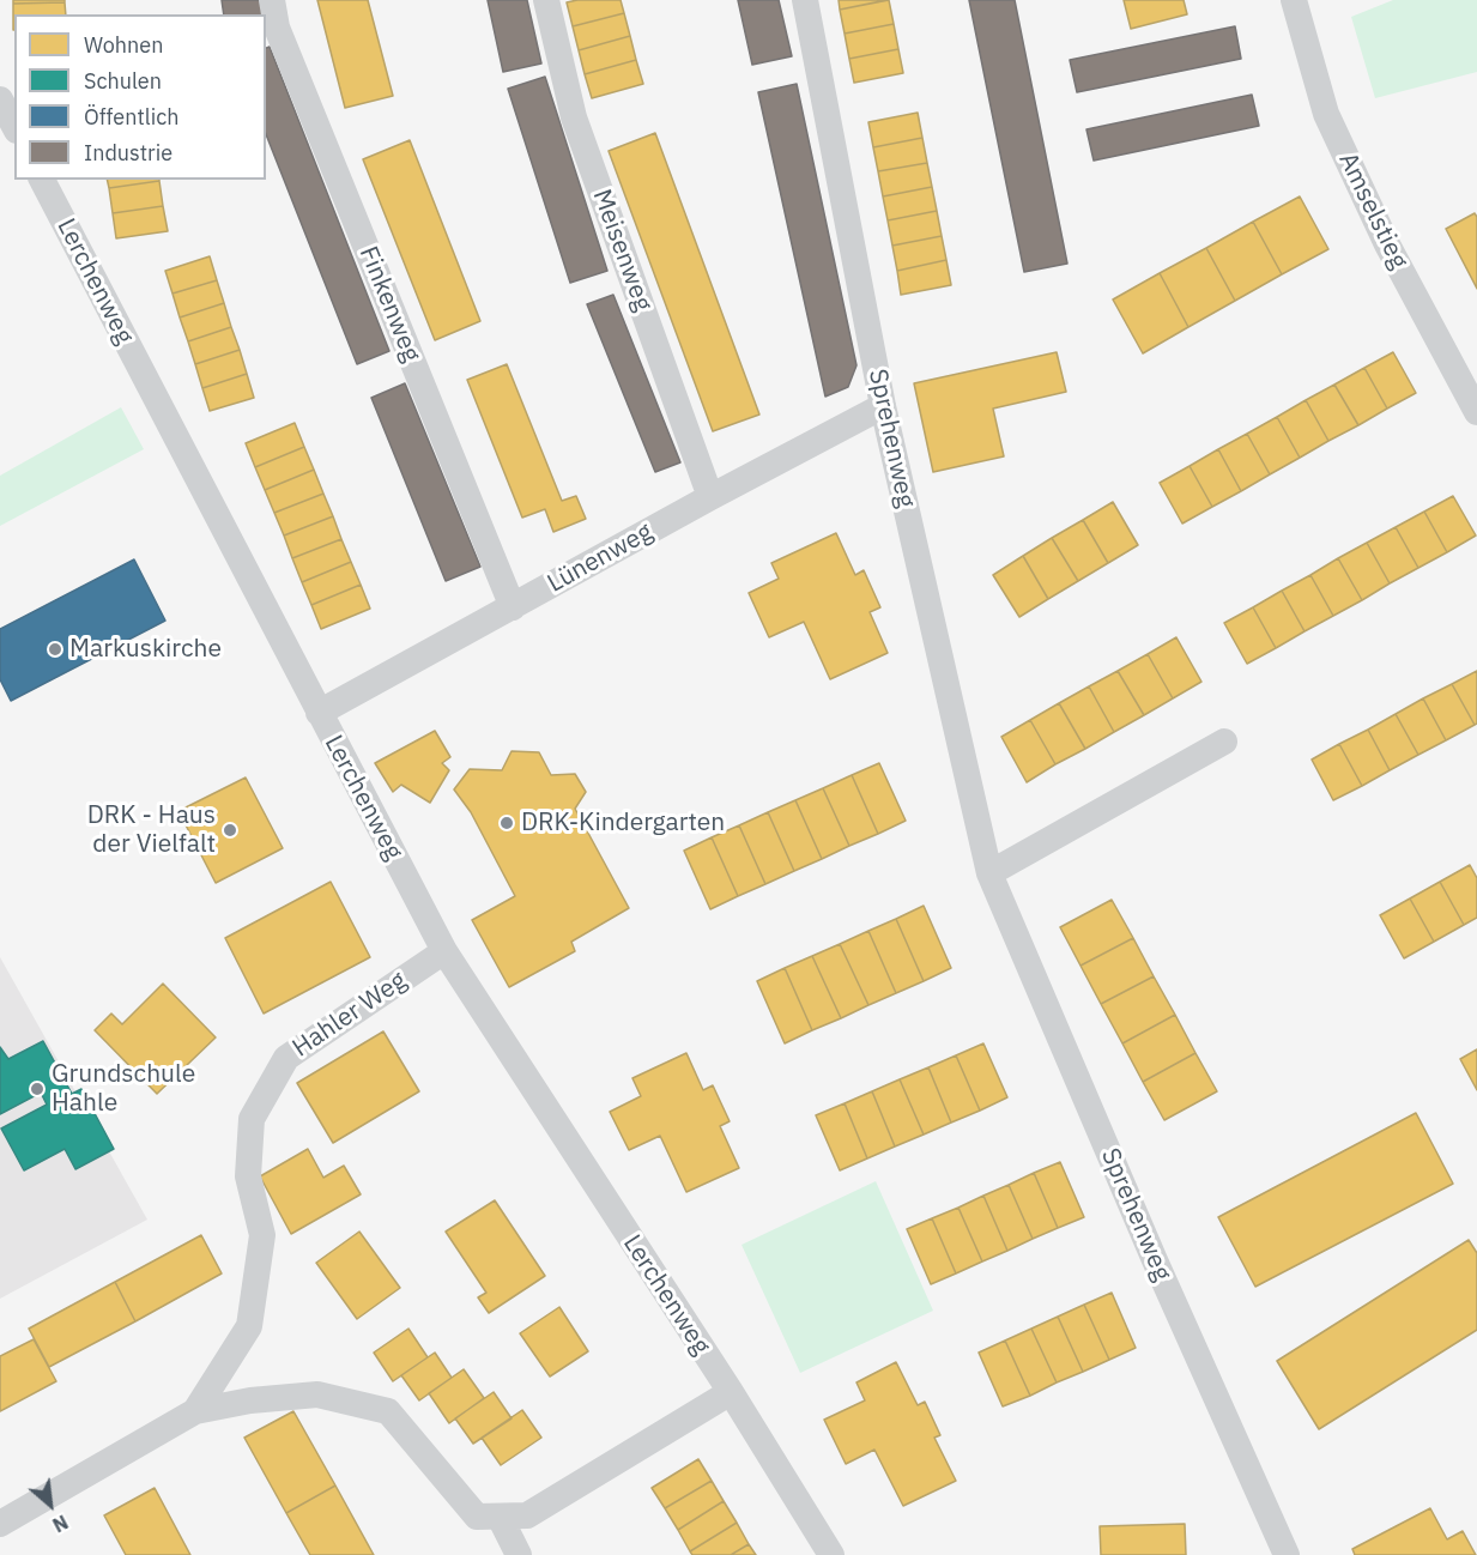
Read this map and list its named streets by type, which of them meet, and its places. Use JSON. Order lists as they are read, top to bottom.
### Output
{
  "streets": {
    "street": [
      "Amselstieg",
      "Meisenweg",
      "Lerchenweg",
      "Finkenweg",
      "Sprehenweg",
      "Lünenweg",
      "Hahler Weg"
    ]
  },
  "crossings": [
    ["Meisenweg", "Lünenweg"],
    ["Lerchenweg", "Lünenweg"],
    ["Lerchenweg", "Hahler Weg"],
    ["Finkenweg", "Lünenweg"],
    ["Sprehenweg", "Lünenweg"]
  ],
  "places": [
    "Markuskirche",
    "DRK-Kindergarten",
    "DRK - Haus der Vielfalt",
    "Grundschule Hahle"
  ],
  "legend": [
    "Wohnen",
    "Schulen",
    "Öffentlich",
    "Industrie"
  ],
  "north": "bottom right"
}
